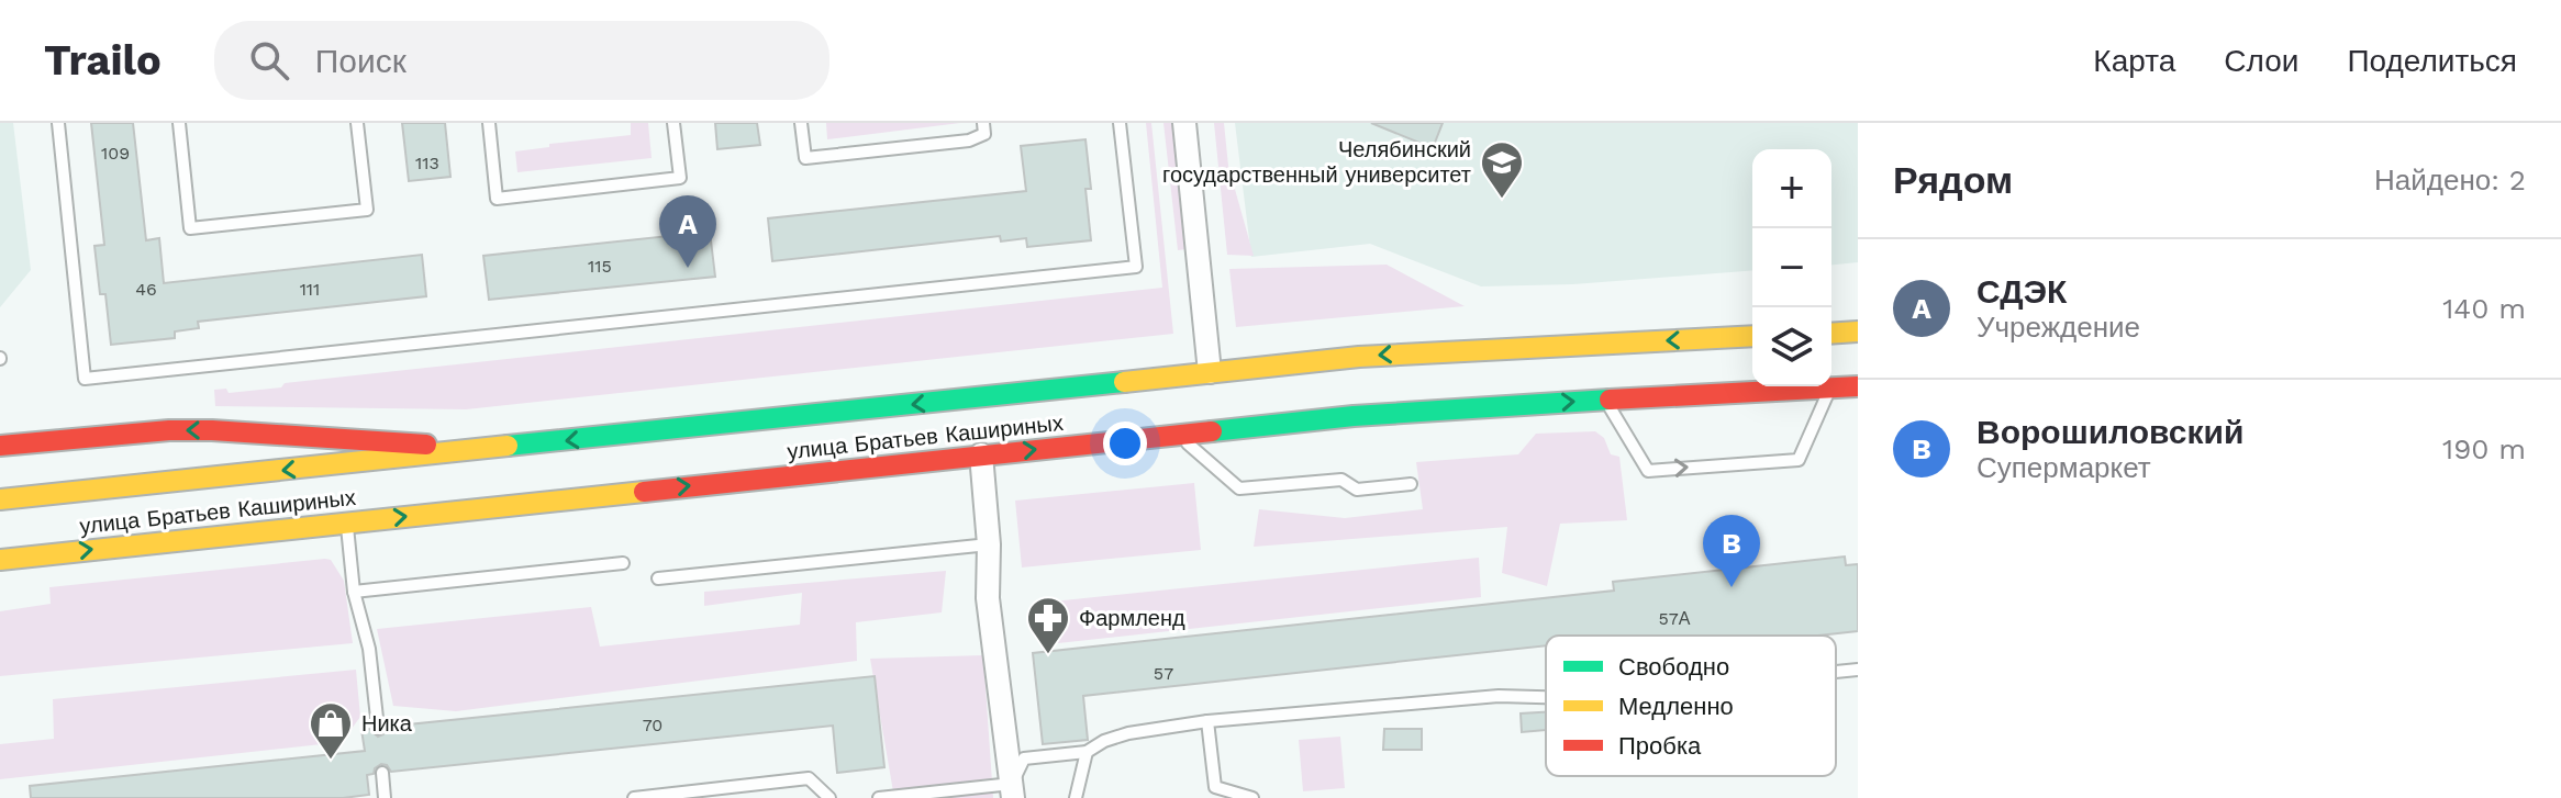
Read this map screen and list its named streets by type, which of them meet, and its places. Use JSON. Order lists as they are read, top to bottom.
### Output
{
  "streets": {
    "main road": ["улица Братьев Кашириных"]
  },
  "places": {
    "school or university": ["Челябинский государственный университет"],
    "pharmacy": ["Фармленд"],
    "shop": ["Ника"]
  },
  "house_numbers": [
    "109",
    "113",
    "115",
    "46",
    "111",
    "57А",
    "57",
    "70"
  ],
  "legend": ["Свободно", "Медленно", "Пробка"],
  "page": {
    "header": "Trailo",
    "search": "Поиск",
    "nav": ["Карта", "Слои", "Поделиться"],
    "heading": ["Рядом", "Найдено: 2"],
    "map_buttons": ["+", "−"],
    "pins": ["A", "B"],
    "list": [
      {
        "mark": "A",
        "name": "СДЭК",
        "note": "Учреждение",
        "value": "140 m"
      },
      {
        "mark": "B",
        "name": "Ворошиловский",
        "note": "Супермаркет",
        "value": "190 m"
      }
    ]
  }
}
